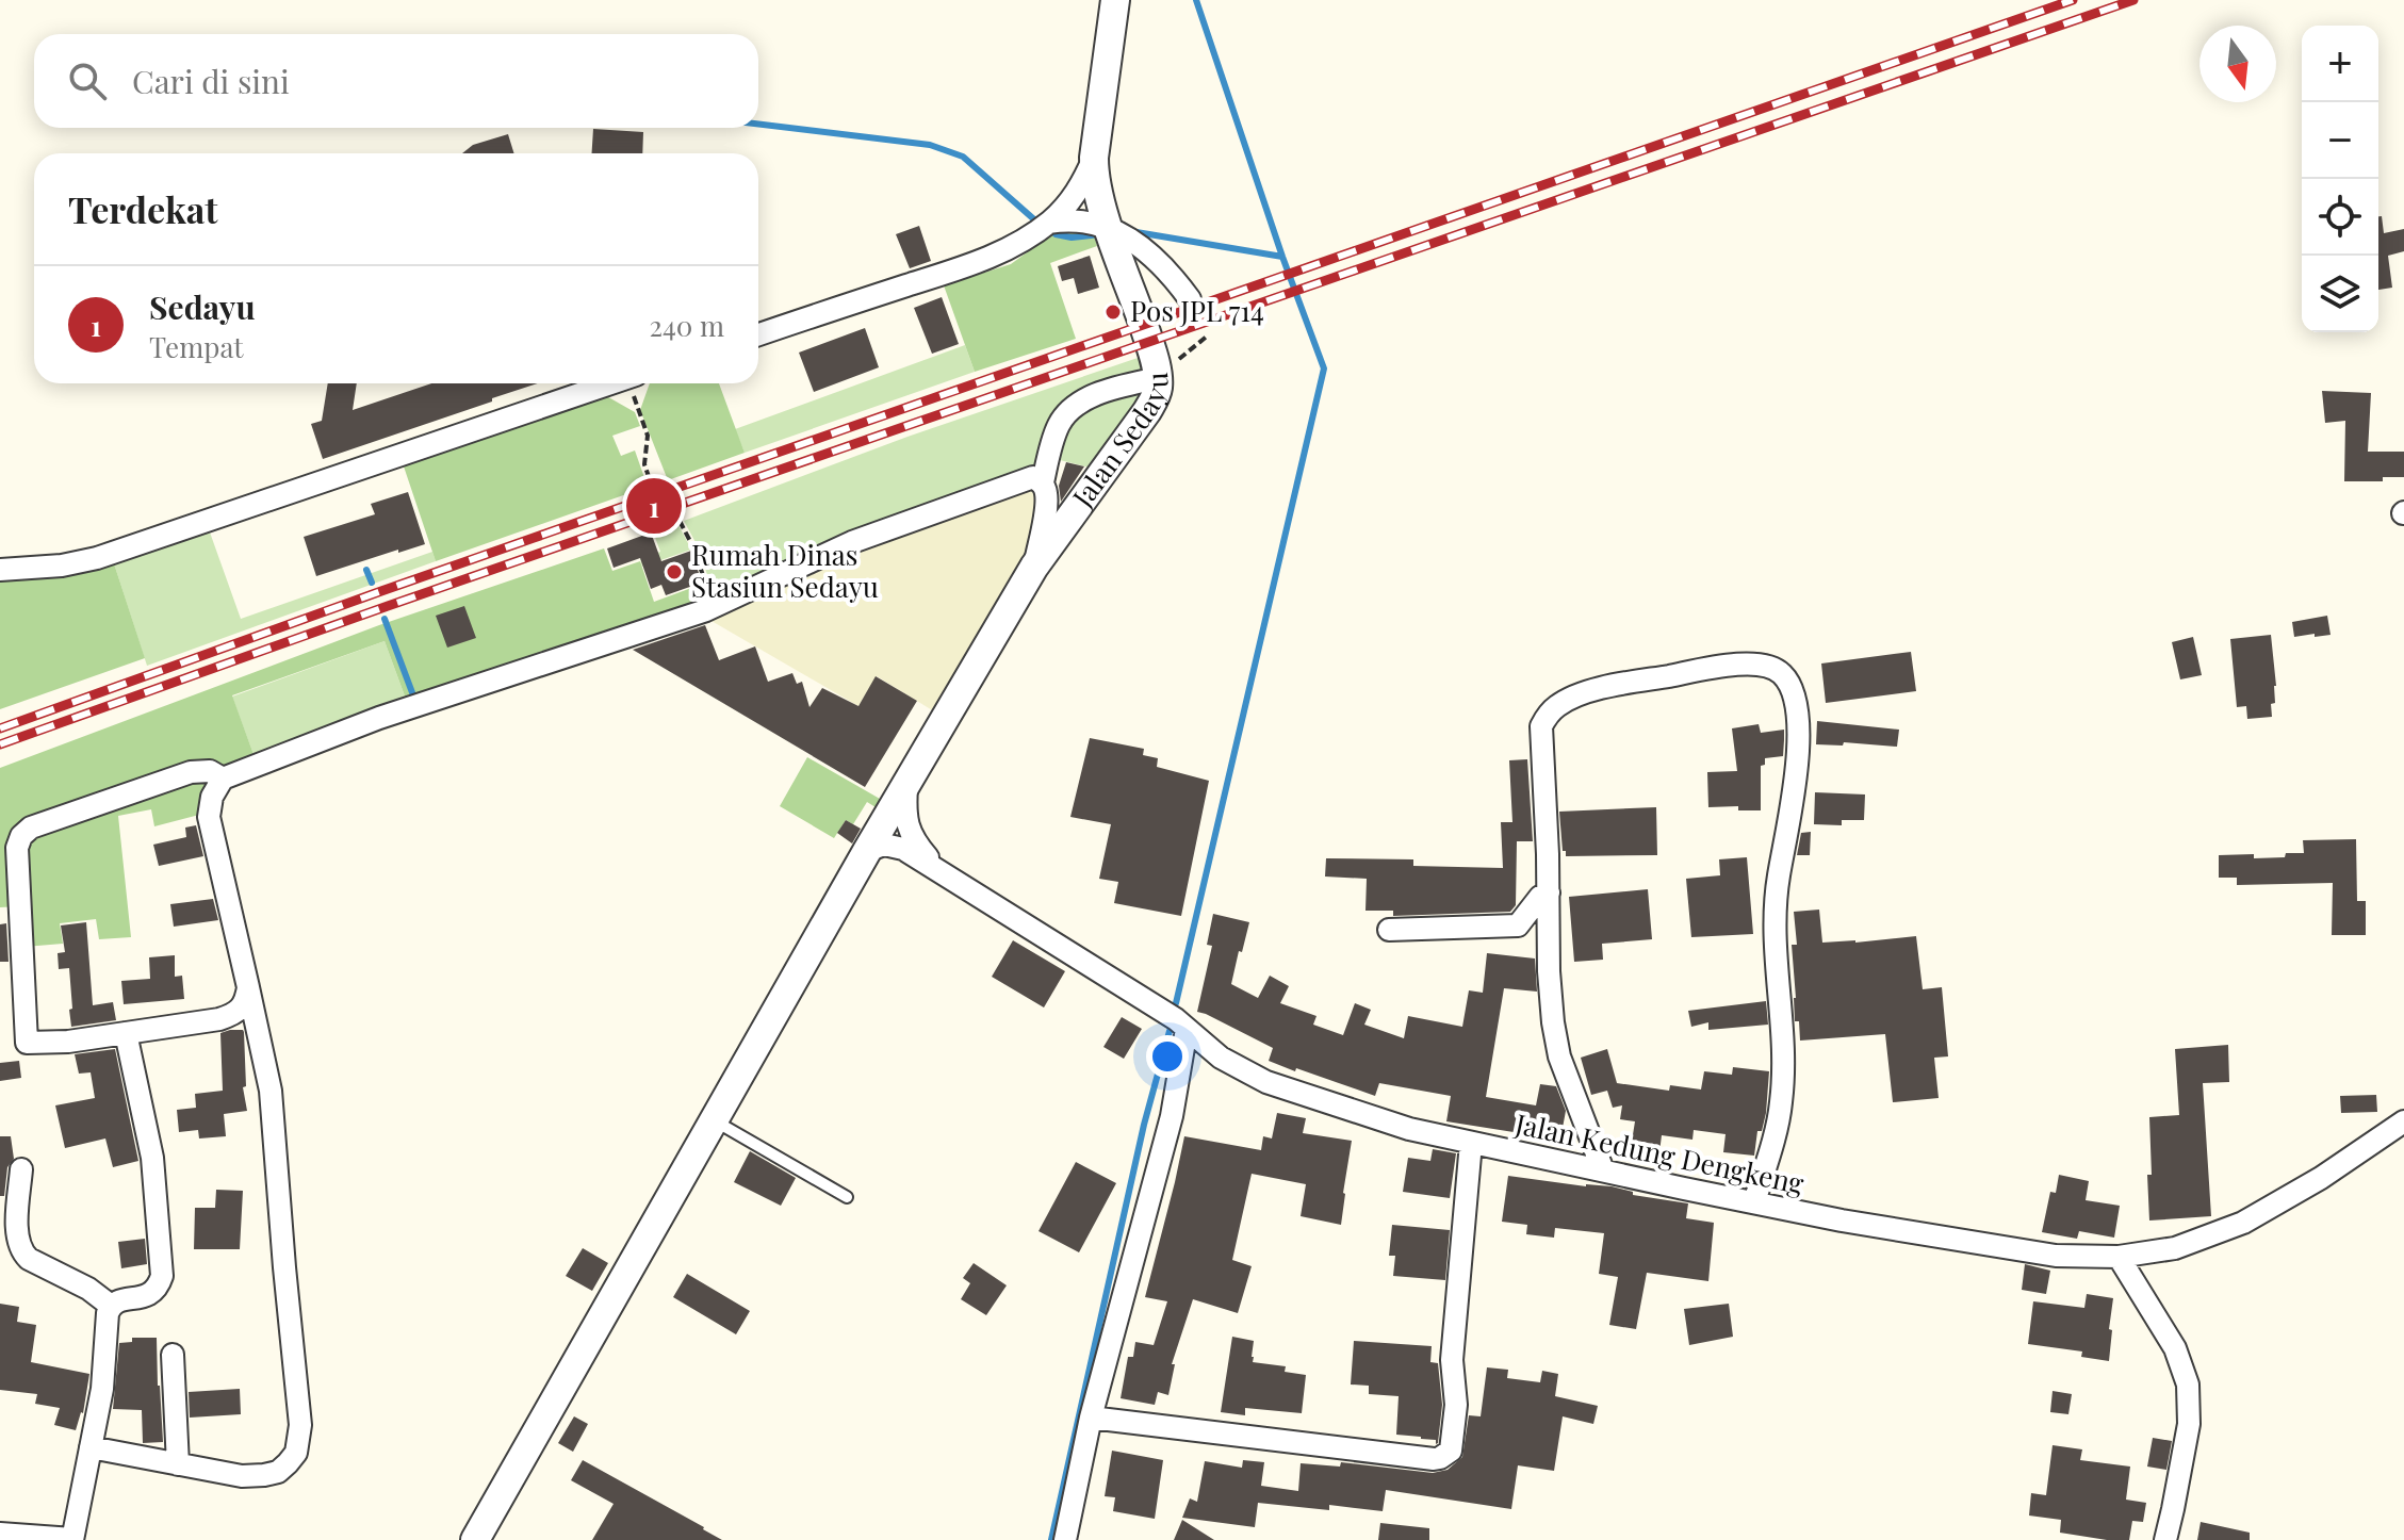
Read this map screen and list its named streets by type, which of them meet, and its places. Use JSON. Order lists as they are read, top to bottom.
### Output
{
  "streets": {
    "street": ["Jalan Sedayu", "Jalan Kedung Dengkeng"]
  },
  "crossings": [
    ["Jalan Sedayu", "Jalan Kedung Dengkeng"]
  ],
  "places": ["Pos JPL 714", "Rumah Dinas Stasiun Sedayu"],
  "north": "bottom",
  "page": {
    "map_buttons": ["+", "−"],
    "search": "Cari di sini",
    "heading": "Terdekat",
    "list": [
      {
        "mark": "1",
        "name": "Sedayu",
        "note": "Tempat",
        "value": "240 m"
      }
    ],
    "pins": "1"
  }
}
